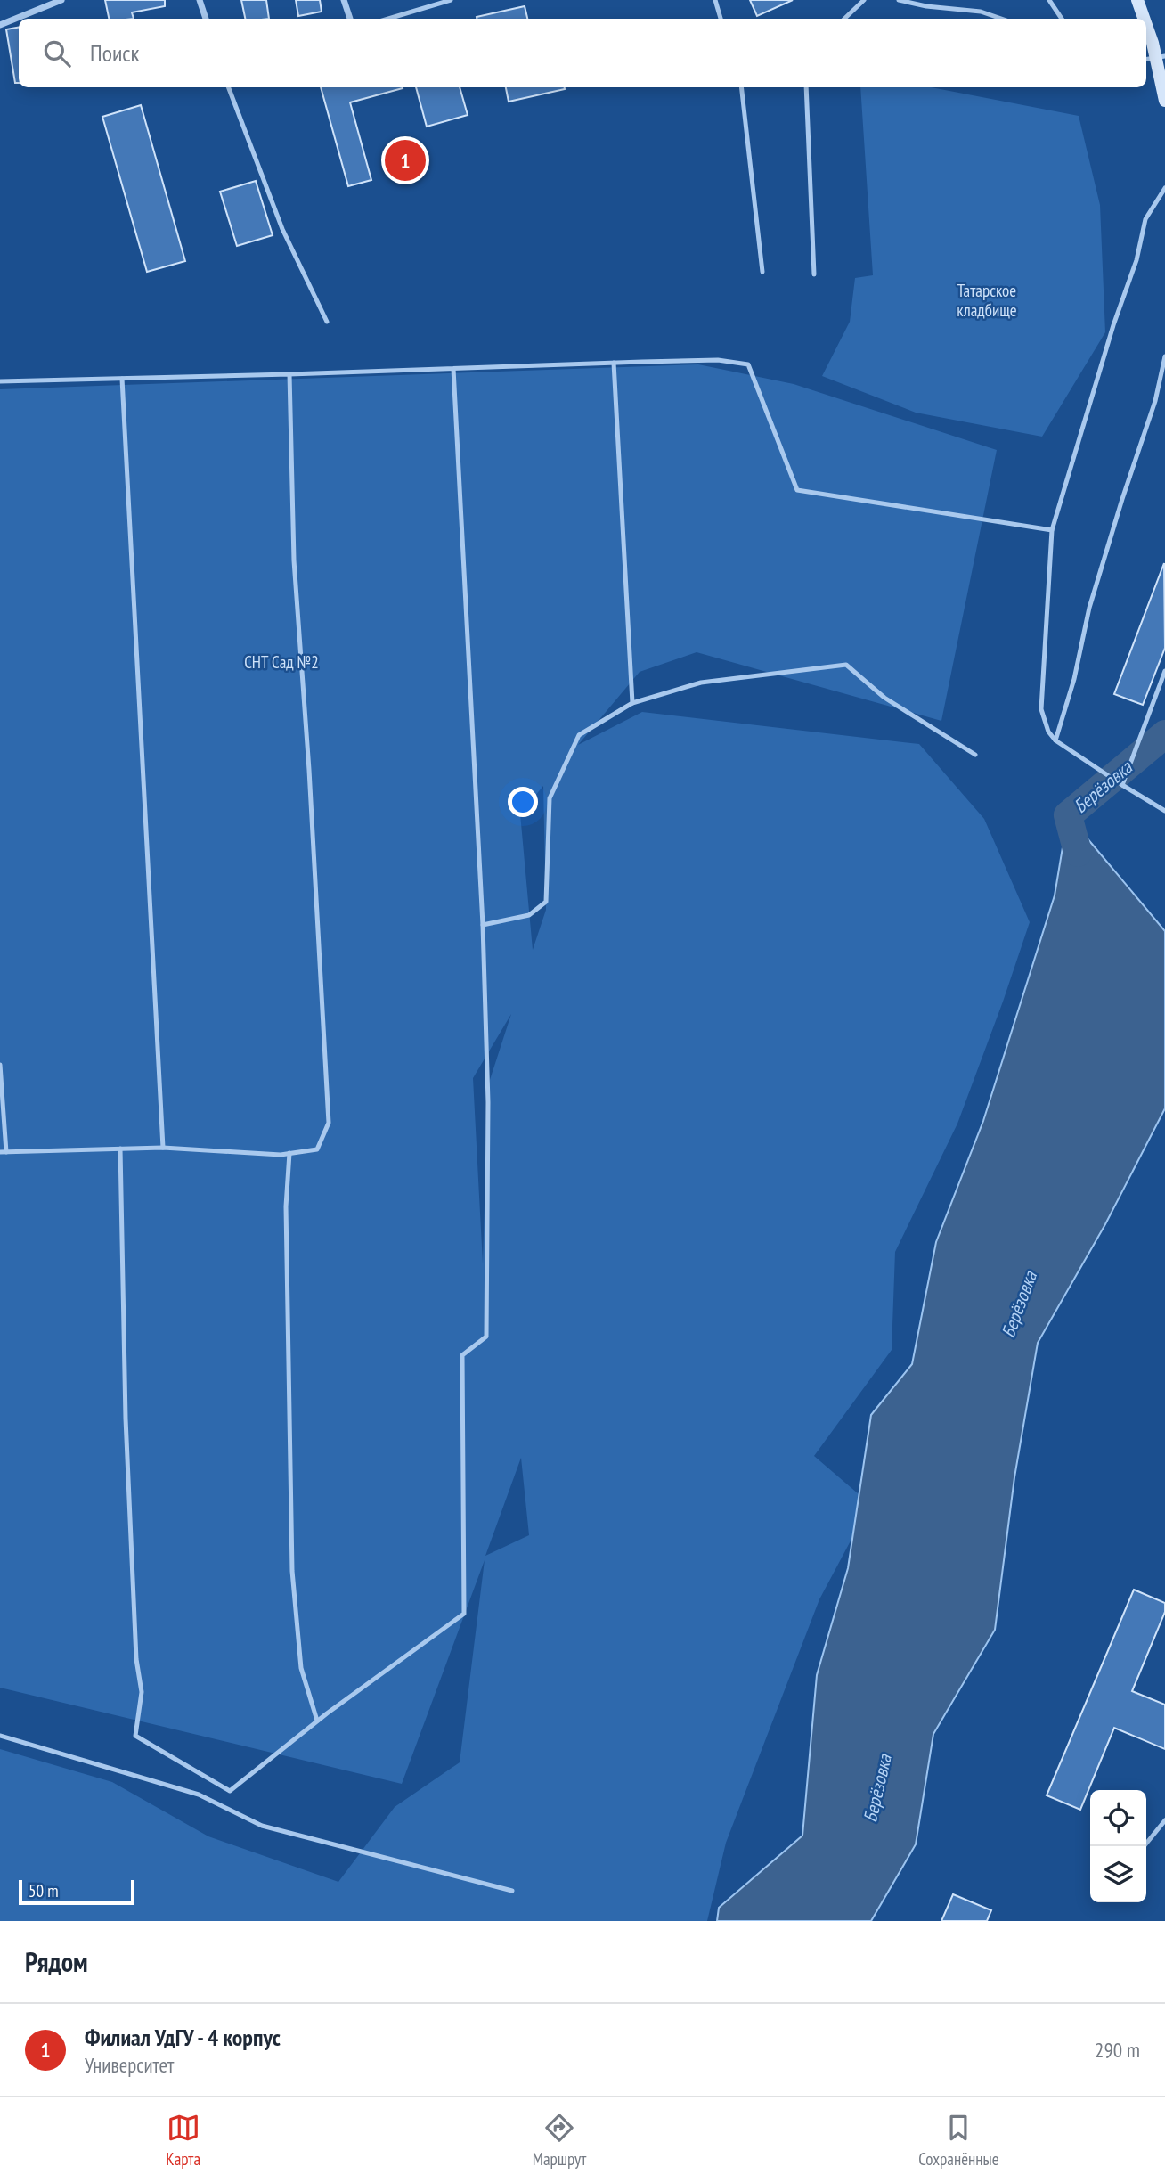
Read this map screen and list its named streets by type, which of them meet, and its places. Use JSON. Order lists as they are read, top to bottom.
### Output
{
  "water": ["Берёзовка"],
  "parks": ["Татарское кладбище", "СНТ Сад №2"],
  "scale_bar": "50 m",
  "page": {
    "search": "Поиск",
    "pins": "1",
    "scale": "50 m",
    "heading": "Рядом",
    "list": [
      {
        "mark": "1",
        "name": "Филиал УдГУ - 4 корпус",
        "note": "Университет",
        "value": "290 m"
      }
    ],
    "nav": ["Карта", "Маршрут", "Сохранённые"]
  }
}
